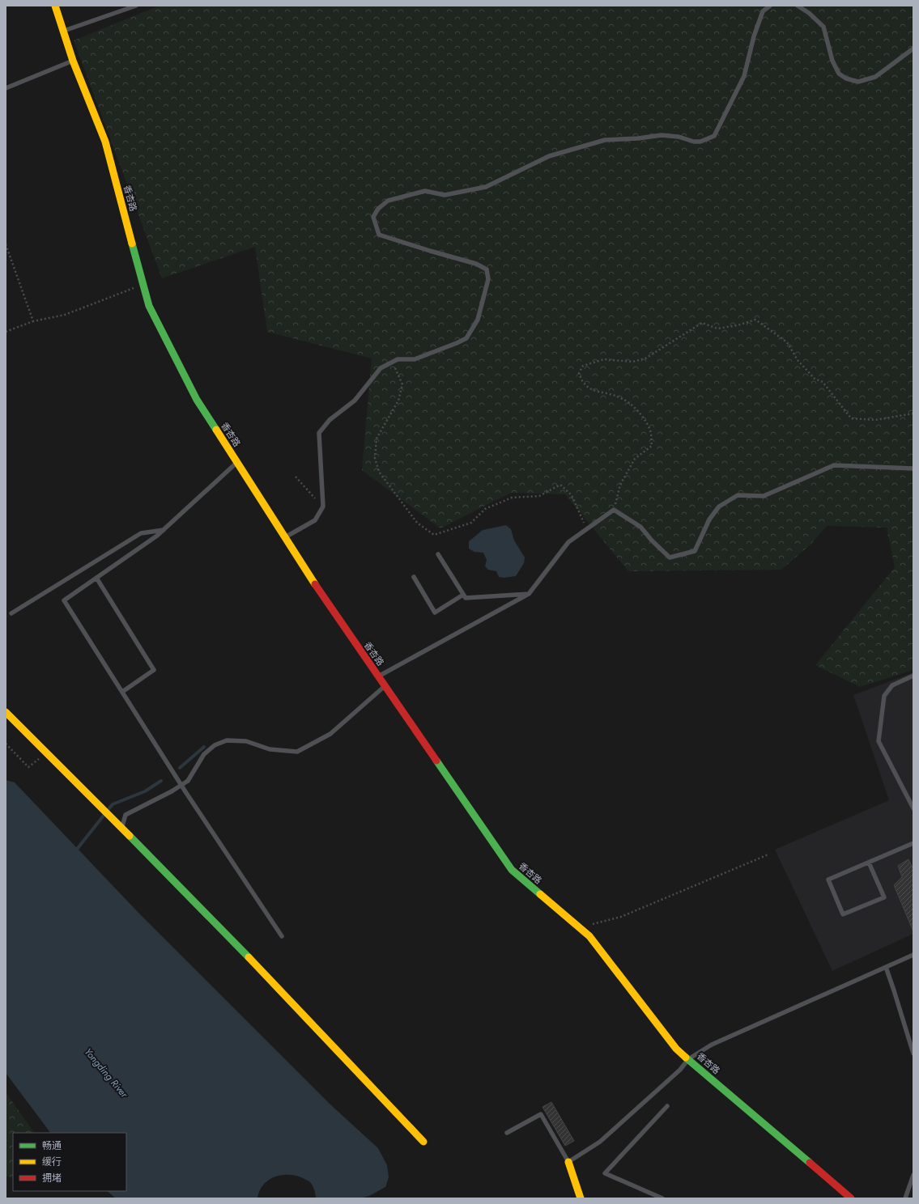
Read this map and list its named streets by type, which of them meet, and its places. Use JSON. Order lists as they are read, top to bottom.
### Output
{
  "streets": {
    "street": ["香杏路"]
  },
  "water": ["Yongding River"],
  "legend": ["畅通", "缓行", "拥堵"]
}
